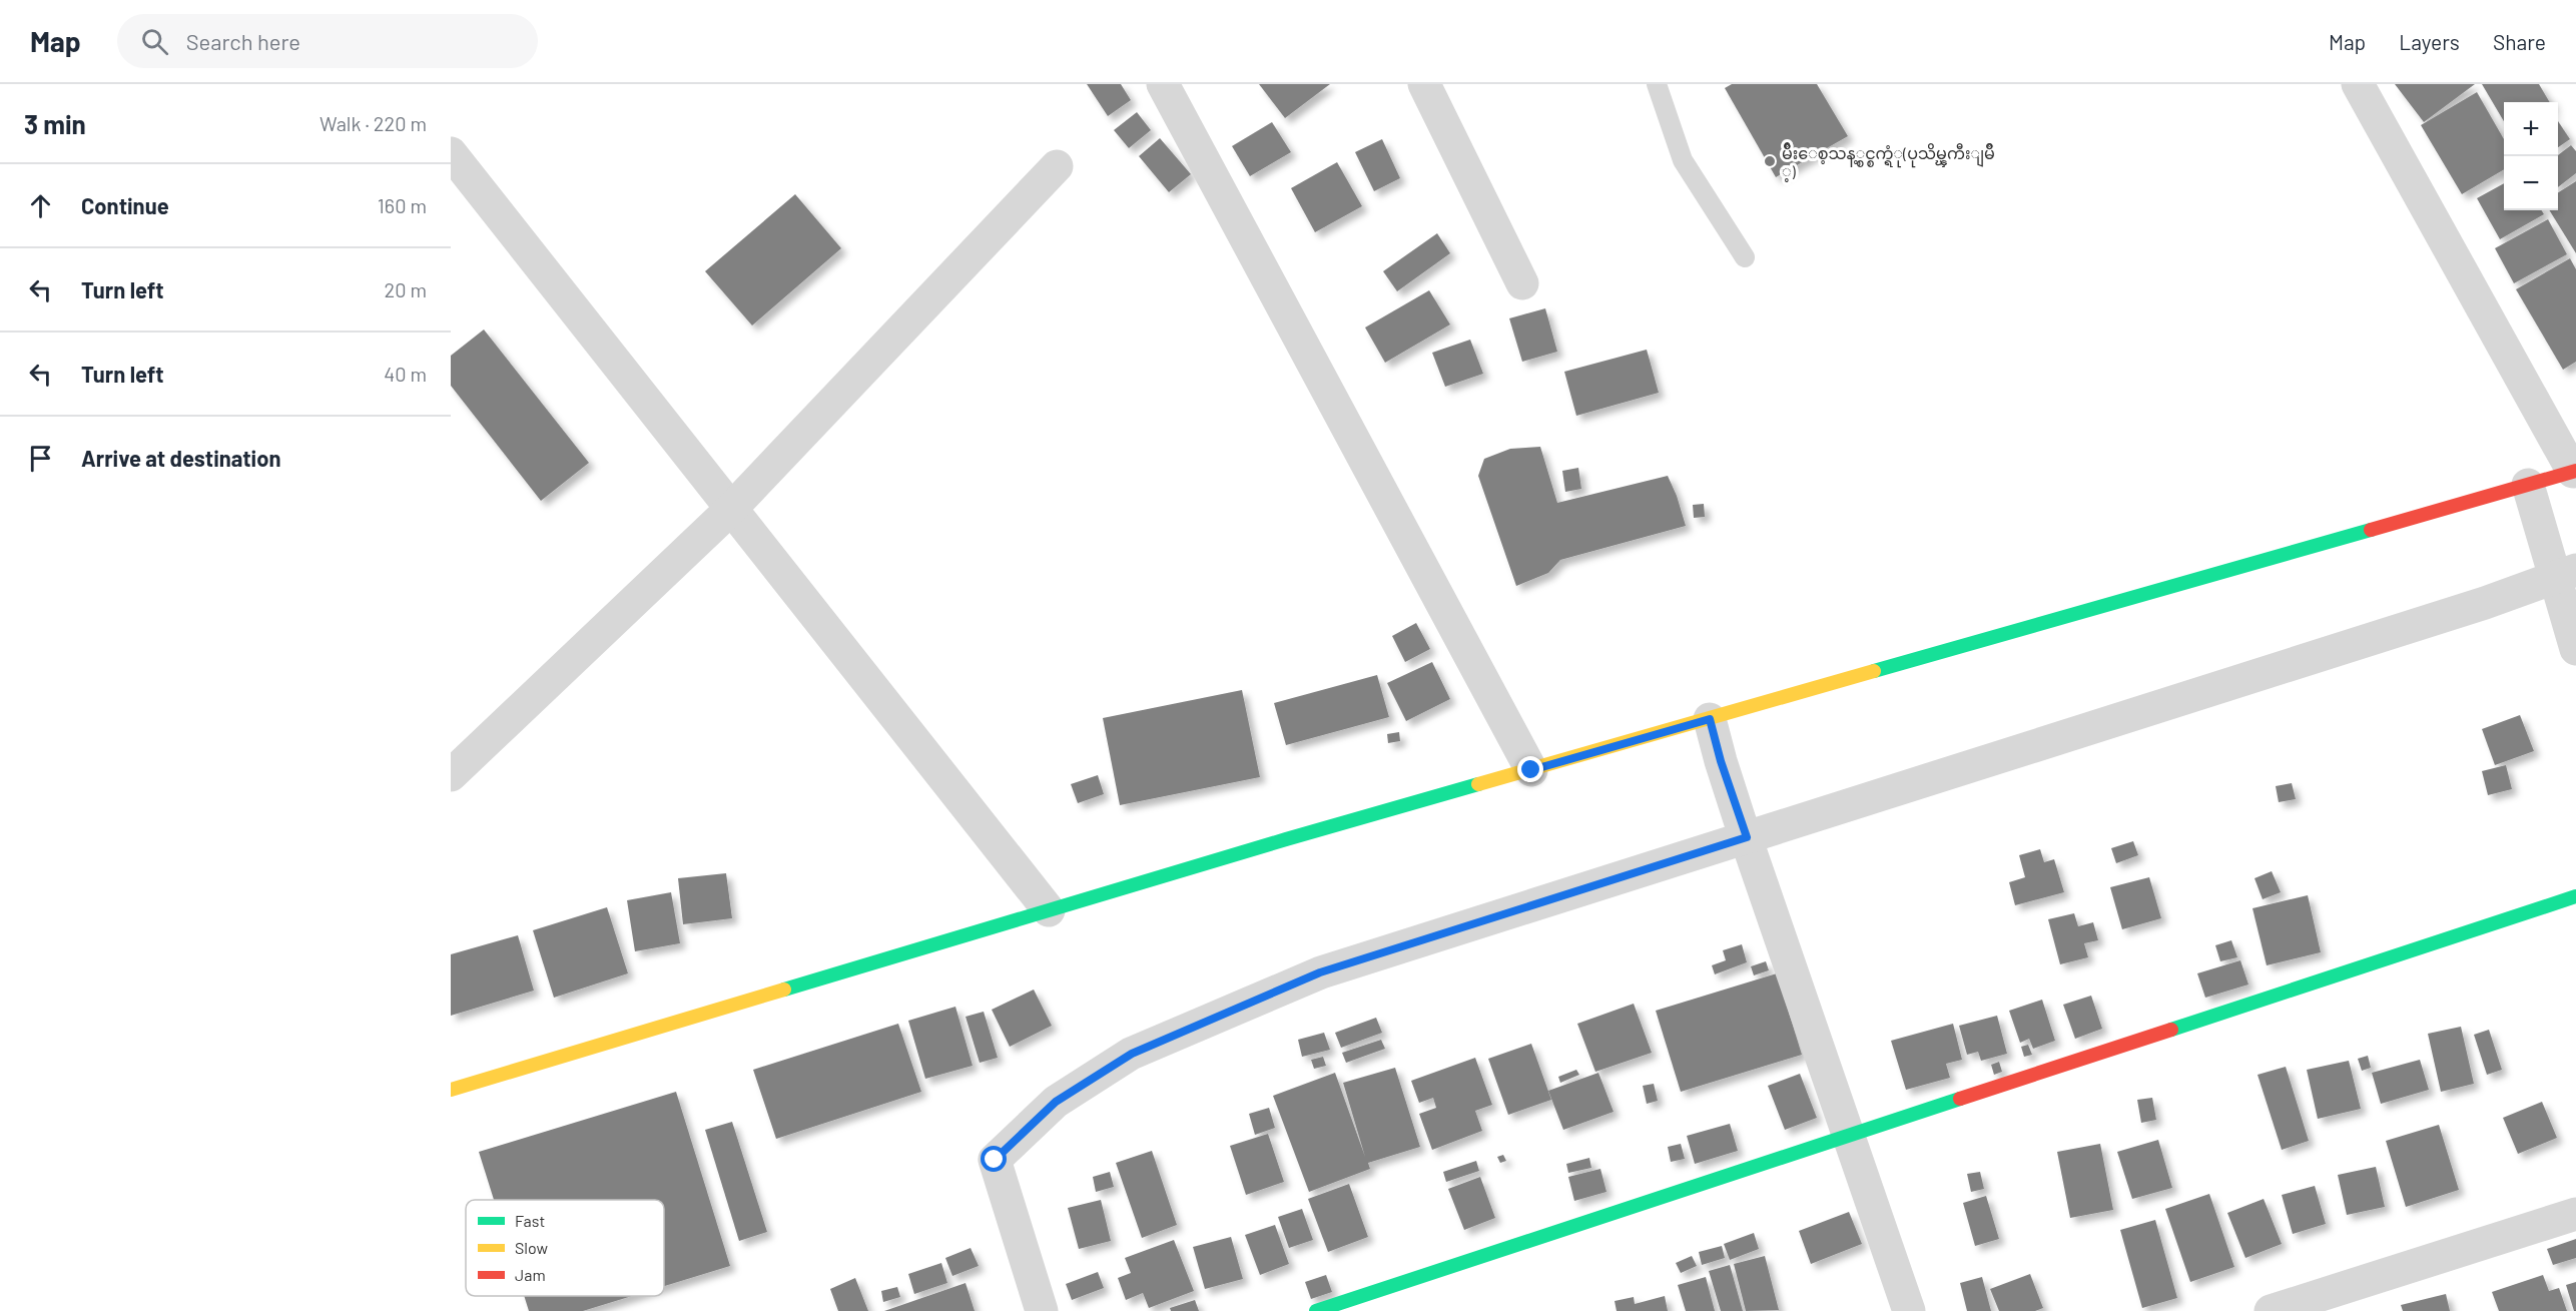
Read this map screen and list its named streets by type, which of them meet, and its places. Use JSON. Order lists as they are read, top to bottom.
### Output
{
  "places": ["မ်ိဳးေစ့သန့္စင္စက္ရံု(ပုသိမ္ၾကီးျမိဳ ့)"],
  "legend": ["Fast", "Slow", "Jam"],
  "page": {
    "header": "Map",
    "search": "Search here",
    "nav": ["Map", "Layers", "Share"],
    "heading": ["3 min", "Walk · 220 m"],
    "map_buttons": ["+", "−"],
    "list": [
      ["Continue", "160 m"],
      ["Turn left", "20 m"],
      ["Turn left", "40 m"],
      "Arrive at destination"
    ]
  }
}
